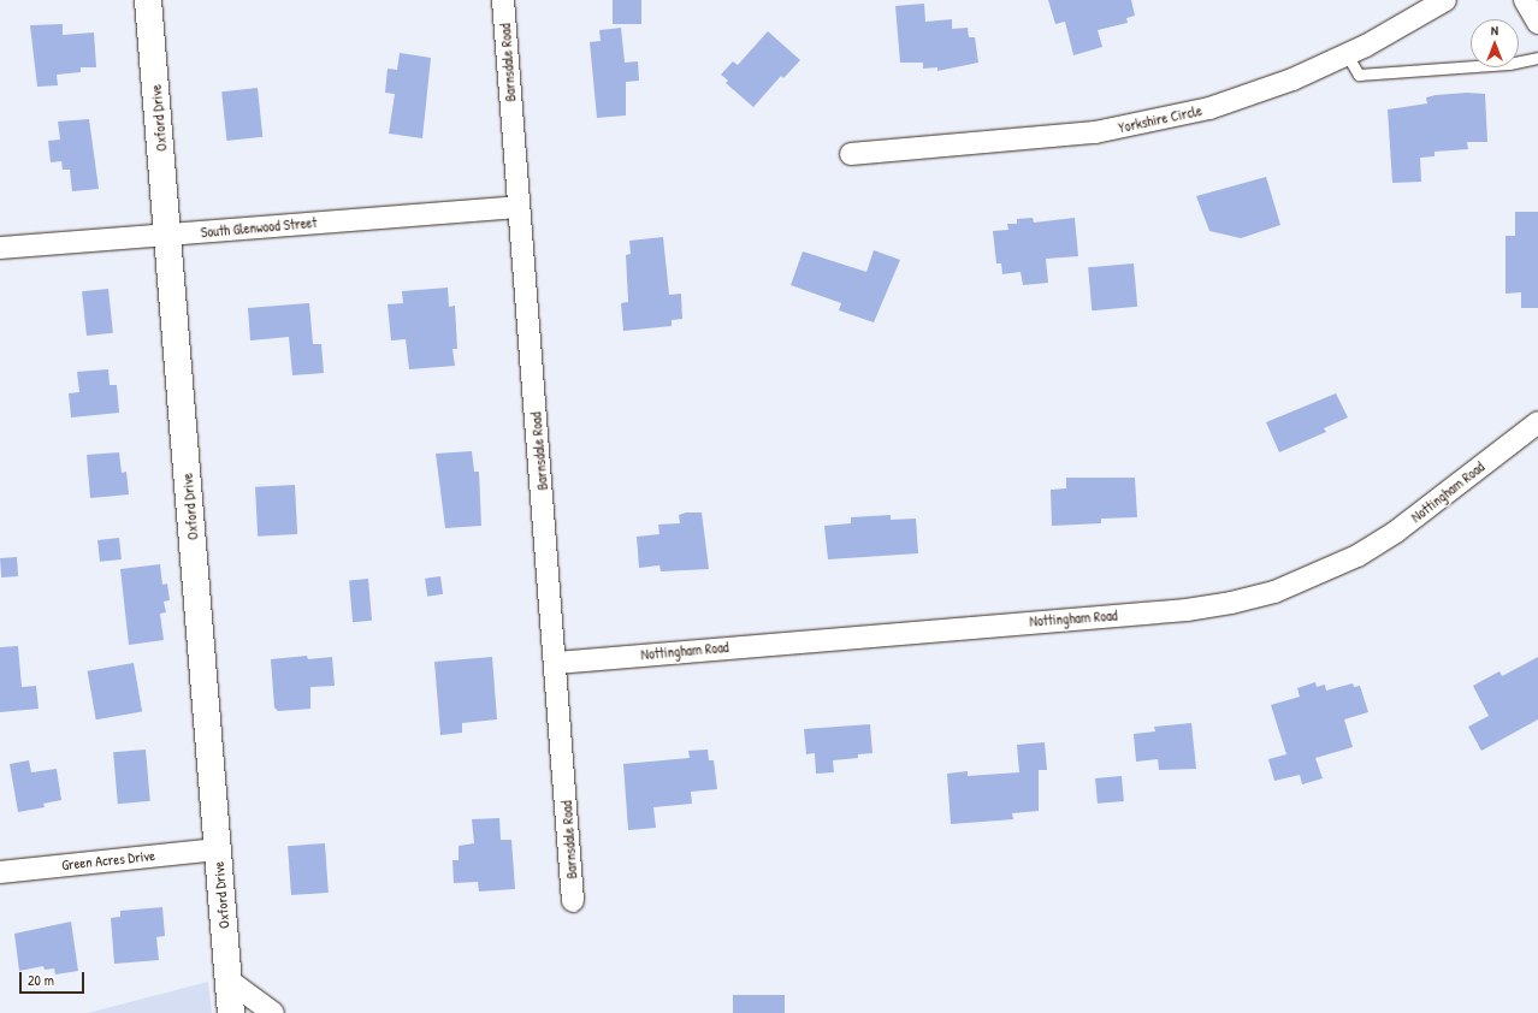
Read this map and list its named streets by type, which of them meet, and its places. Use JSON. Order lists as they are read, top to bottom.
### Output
{
  "streets": {
    "main road": ["Oxford Drive"],
    "street": [
      "Barnsdale Road",
      "Yorkshire Circle",
      "South Glenwood Street",
      "Nottingham Road",
      "Green Acres Drive"
    ]
  },
  "crossings": [
    ["Barnsdale Road", "South Glenwood Street"],
    ["Barnsdale Road", "Nottingham Road"],
    ["Oxford Drive", "South Glenwood Street"],
    ["Oxford Drive", "Green Acres Drive"]
  ],
  "scale_bar": "20 m",
  "north": "top"
}
